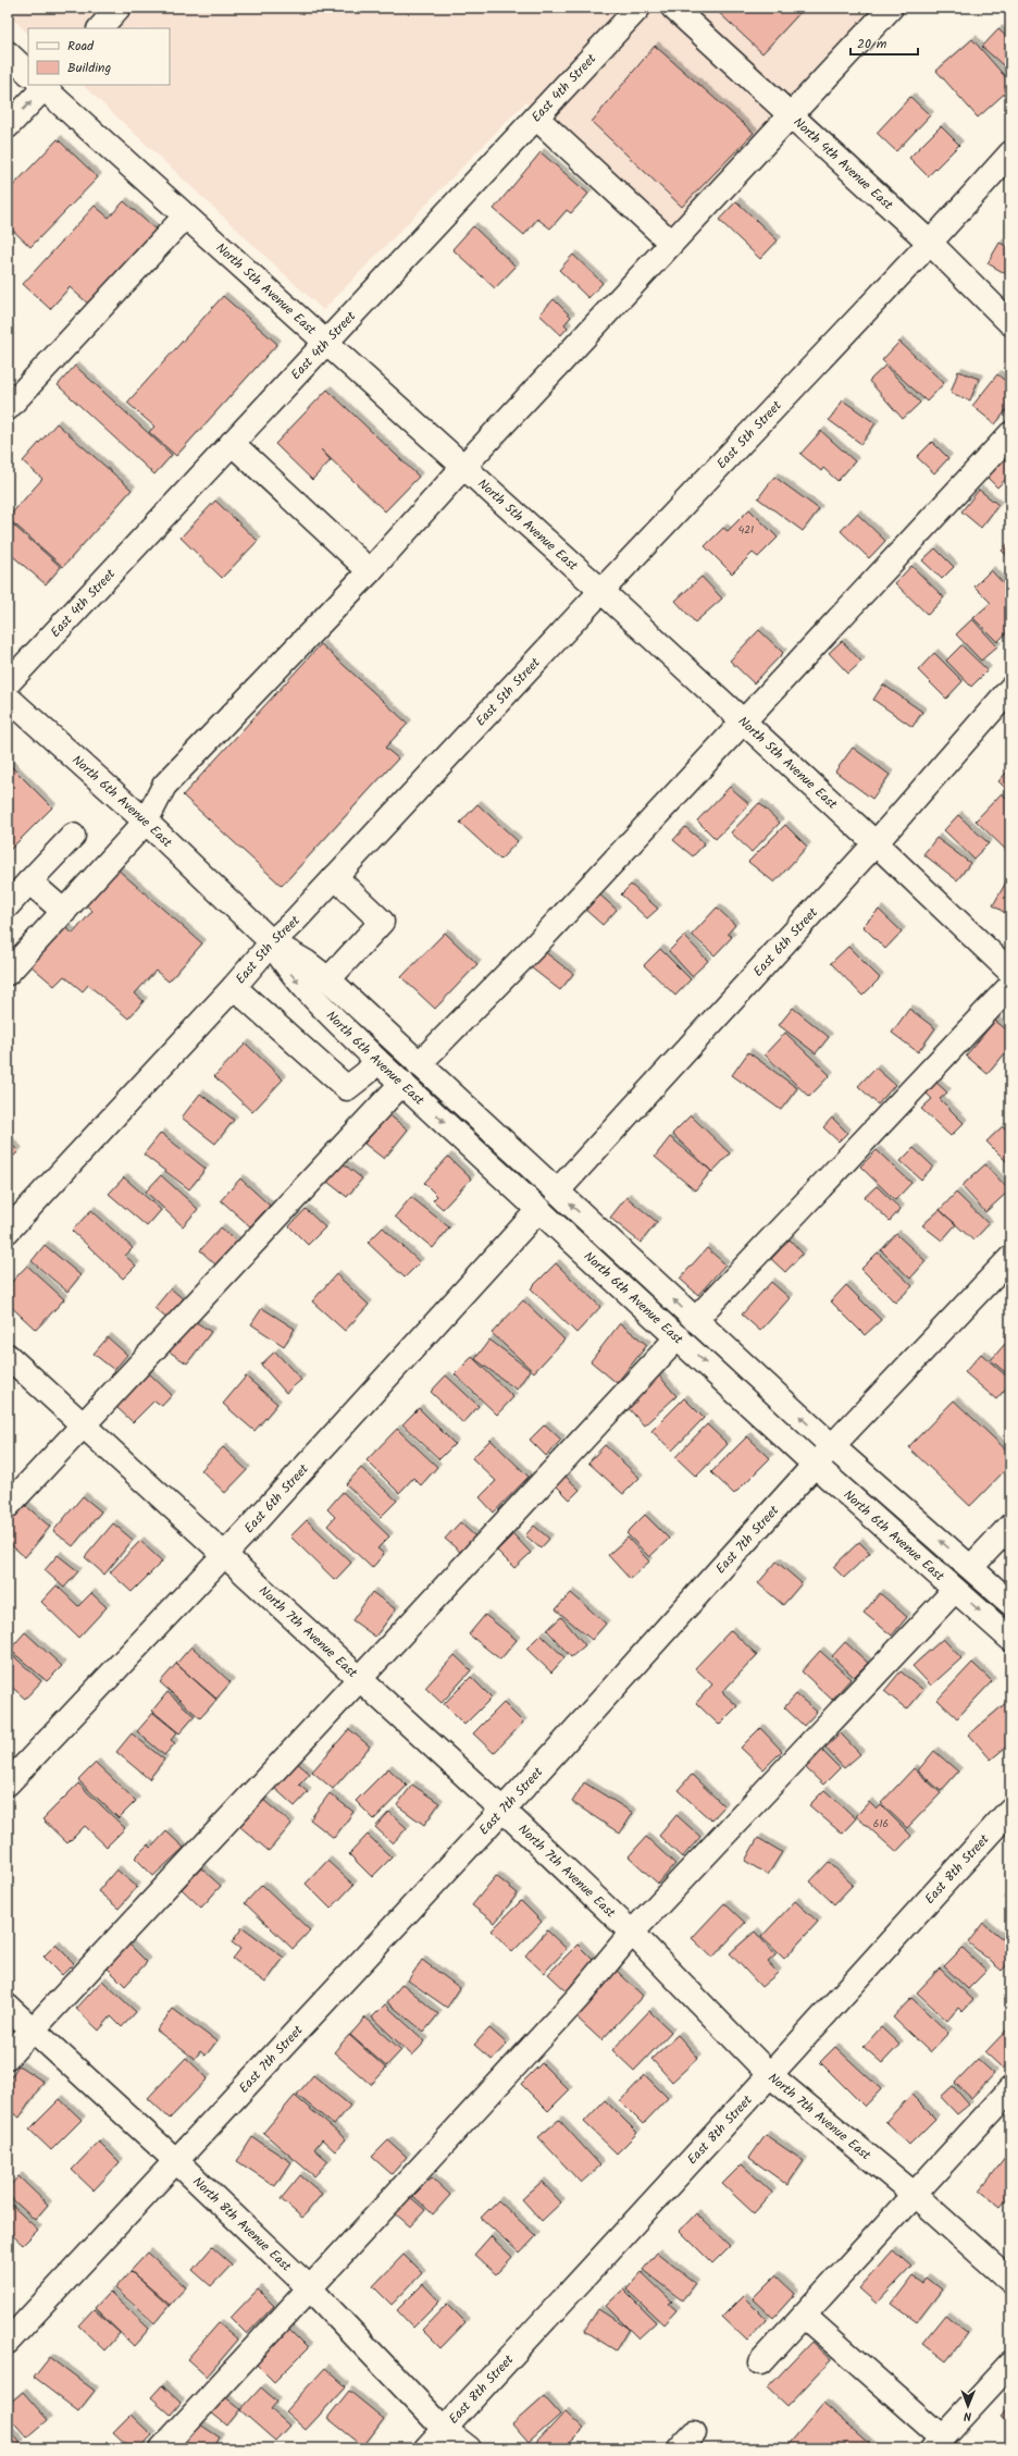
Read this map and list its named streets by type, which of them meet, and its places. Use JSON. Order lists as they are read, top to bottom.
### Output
{
  "streets": {
    "street": [
      "East 4th Street",
      "North 4th Avenue East",
      "North 5th Avenue East",
      "East 5th Street",
      "North 6th Avenue East",
      "East 6th Street",
      "East 7th Street",
      "North 7th Avenue East",
      "East 8th Street",
      "North 8th Avenue East"
    ]
  },
  "crossings": [
    ["East 4th Street", "North 5th Avenue East"],
    ["North 4th Avenue East", "East 5th Street"],
    ["North 5th Avenue East", "East 5th Street"],
    ["North 5th Avenue East", "East 6th Street"],
    ["East 5th Street", "North 6th Avenue East"],
    ["North 6th Avenue East", "East 6th Street"],
    ["North 6th Avenue East", "East 7th Street"],
    ["East 6th Street", "North 7th Avenue East"],
    ["East 7th Street", "North 7th Avenue East"],
    ["East 7th Street", "North 8th Avenue East"],
    ["North 7th Avenue East", "East 8th Street"],
    ["East 8th Street", "North 8th Avenue East"]
  ],
  "house_numbers": ["421", "616"],
  "legend": ["Road", "Building"],
  "scale_bar": "20 m",
  "north": "bottom"
}
